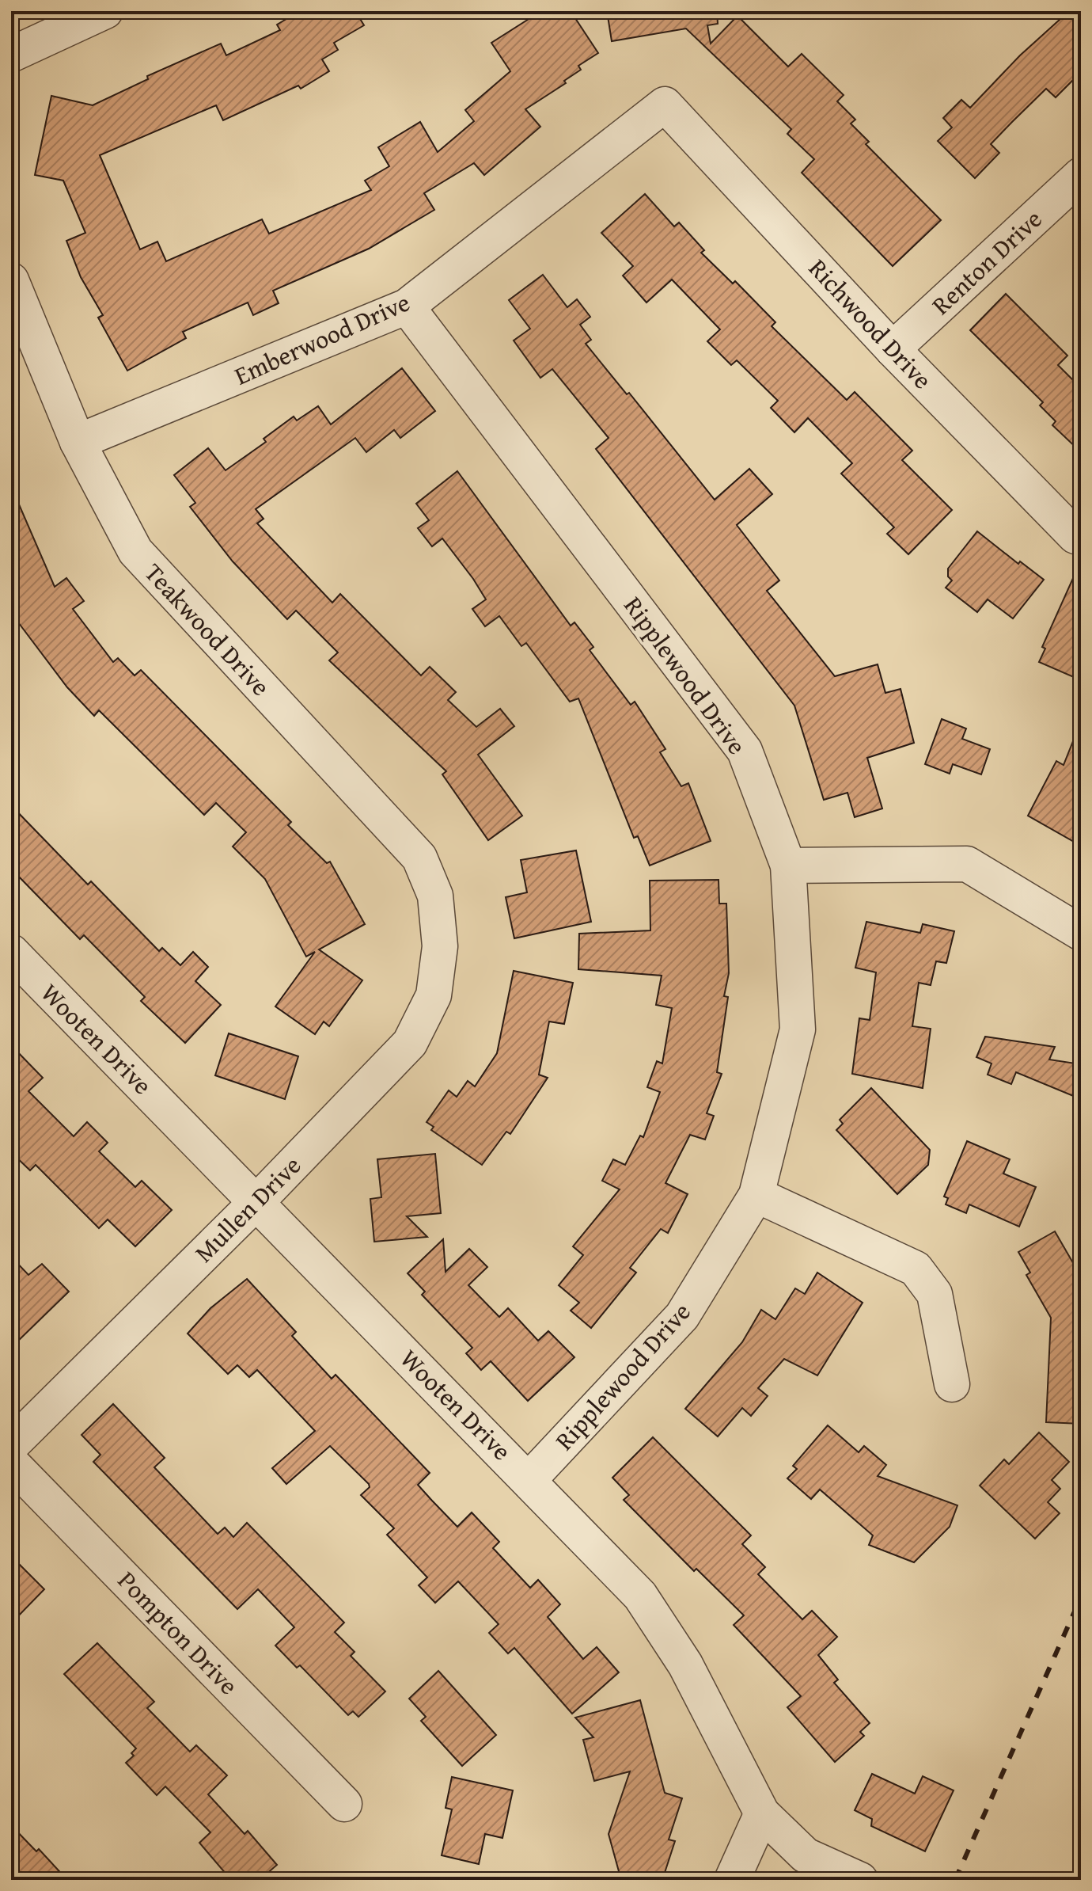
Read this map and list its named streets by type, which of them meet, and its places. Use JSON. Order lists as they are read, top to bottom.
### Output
{
  "streets": {
    "street": [
      "Renton Drive",
      "Richwood Drive",
      "Emberwood Drive",
      "Teakwood Drive",
      "Ripplewood Drive",
      "Wooten Drive",
      "Mullen Drive",
      "Pompton Drive"
    ]
  },
  "crossings": [
    ["Renton Drive", "Richwood Drive"],
    ["Richwood Drive", "Emberwood Drive"],
    ["Emberwood Drive", "Teakwood Drive"],
    ["Emberwood Drive", "Ripplewood Drive"],
    ["Teakwood Drive", "Mullen Drive"],
    ["Ripplewood Drive", "Wooten Drive"],
    ["Wooten Drive", "Mullen Drive"]
  ]
}
